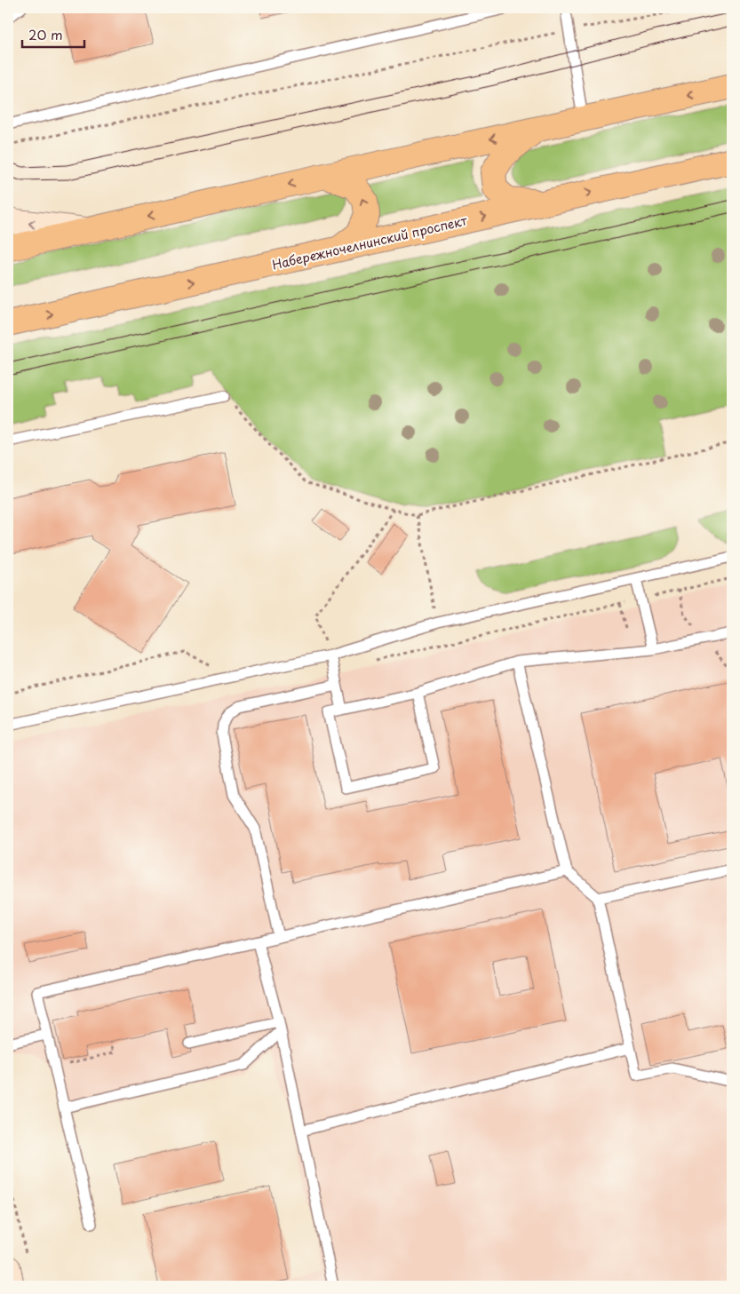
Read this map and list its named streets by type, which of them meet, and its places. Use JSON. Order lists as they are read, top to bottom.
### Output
{
  "streets": {
    "main road": ["Набережночелнинский проспект"]
  },
  "scale_bar": "20 m"
}
